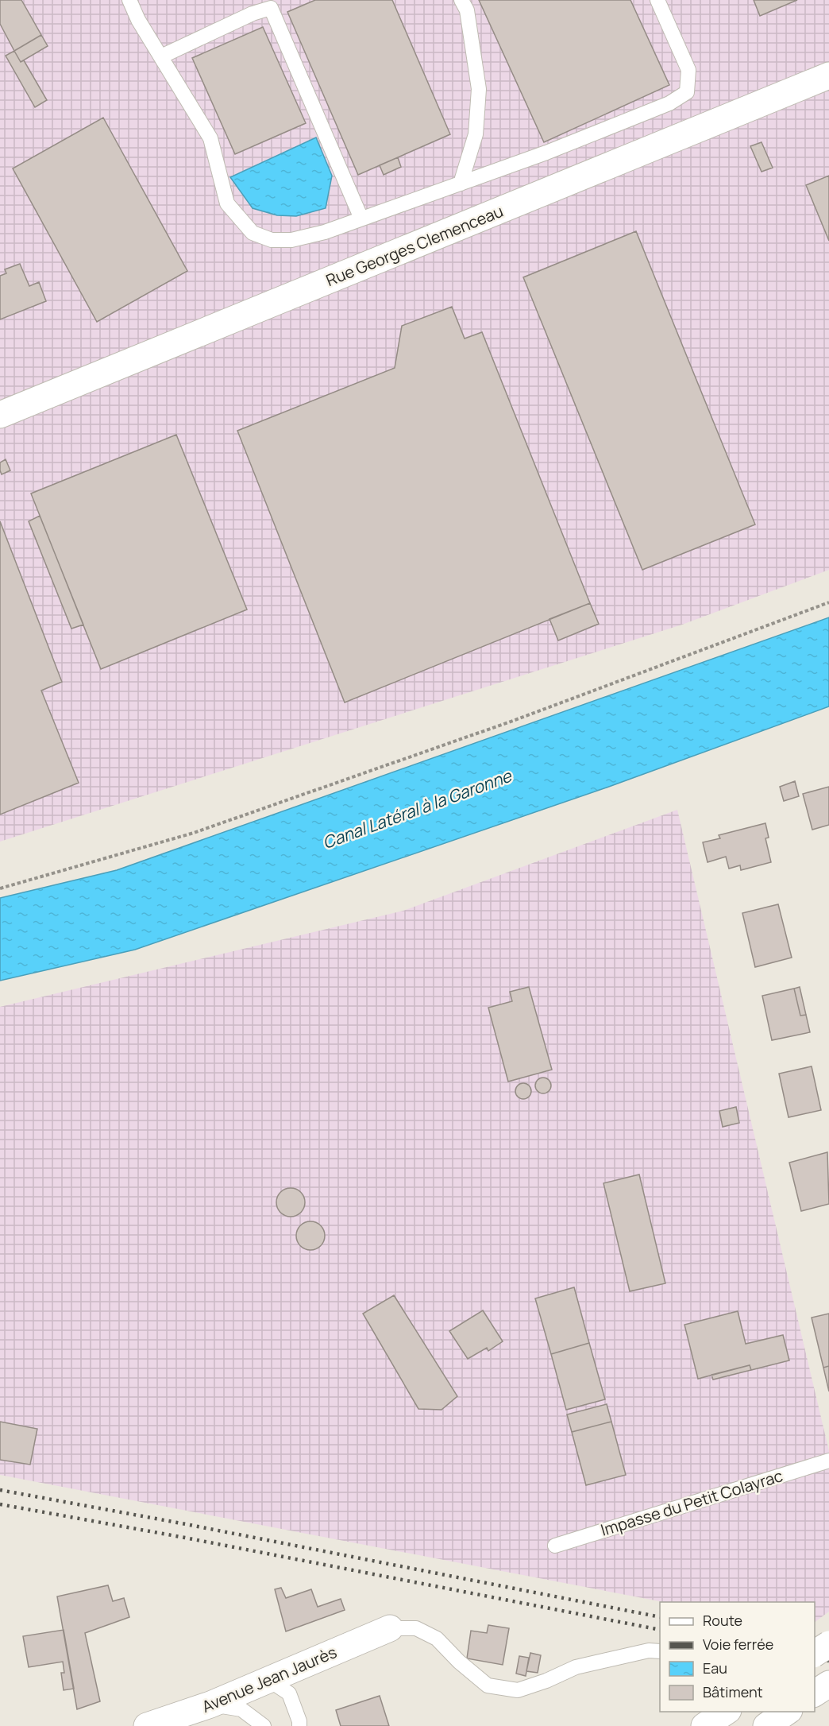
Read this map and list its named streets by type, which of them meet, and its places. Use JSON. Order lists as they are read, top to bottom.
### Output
{
  "streets": {
    "street": ["Rue Georges Clemenceau", "Avenue Jean Jaurès"],
    "lane": ["Impasse du Petit Colayrac"]
  },
  "water": ["Canal Latéral à la Garonne"],
  "legend": [
    "Route",
    "Voie ferrée",
    "Eau",
    "Bâtiment"
  ]
}
